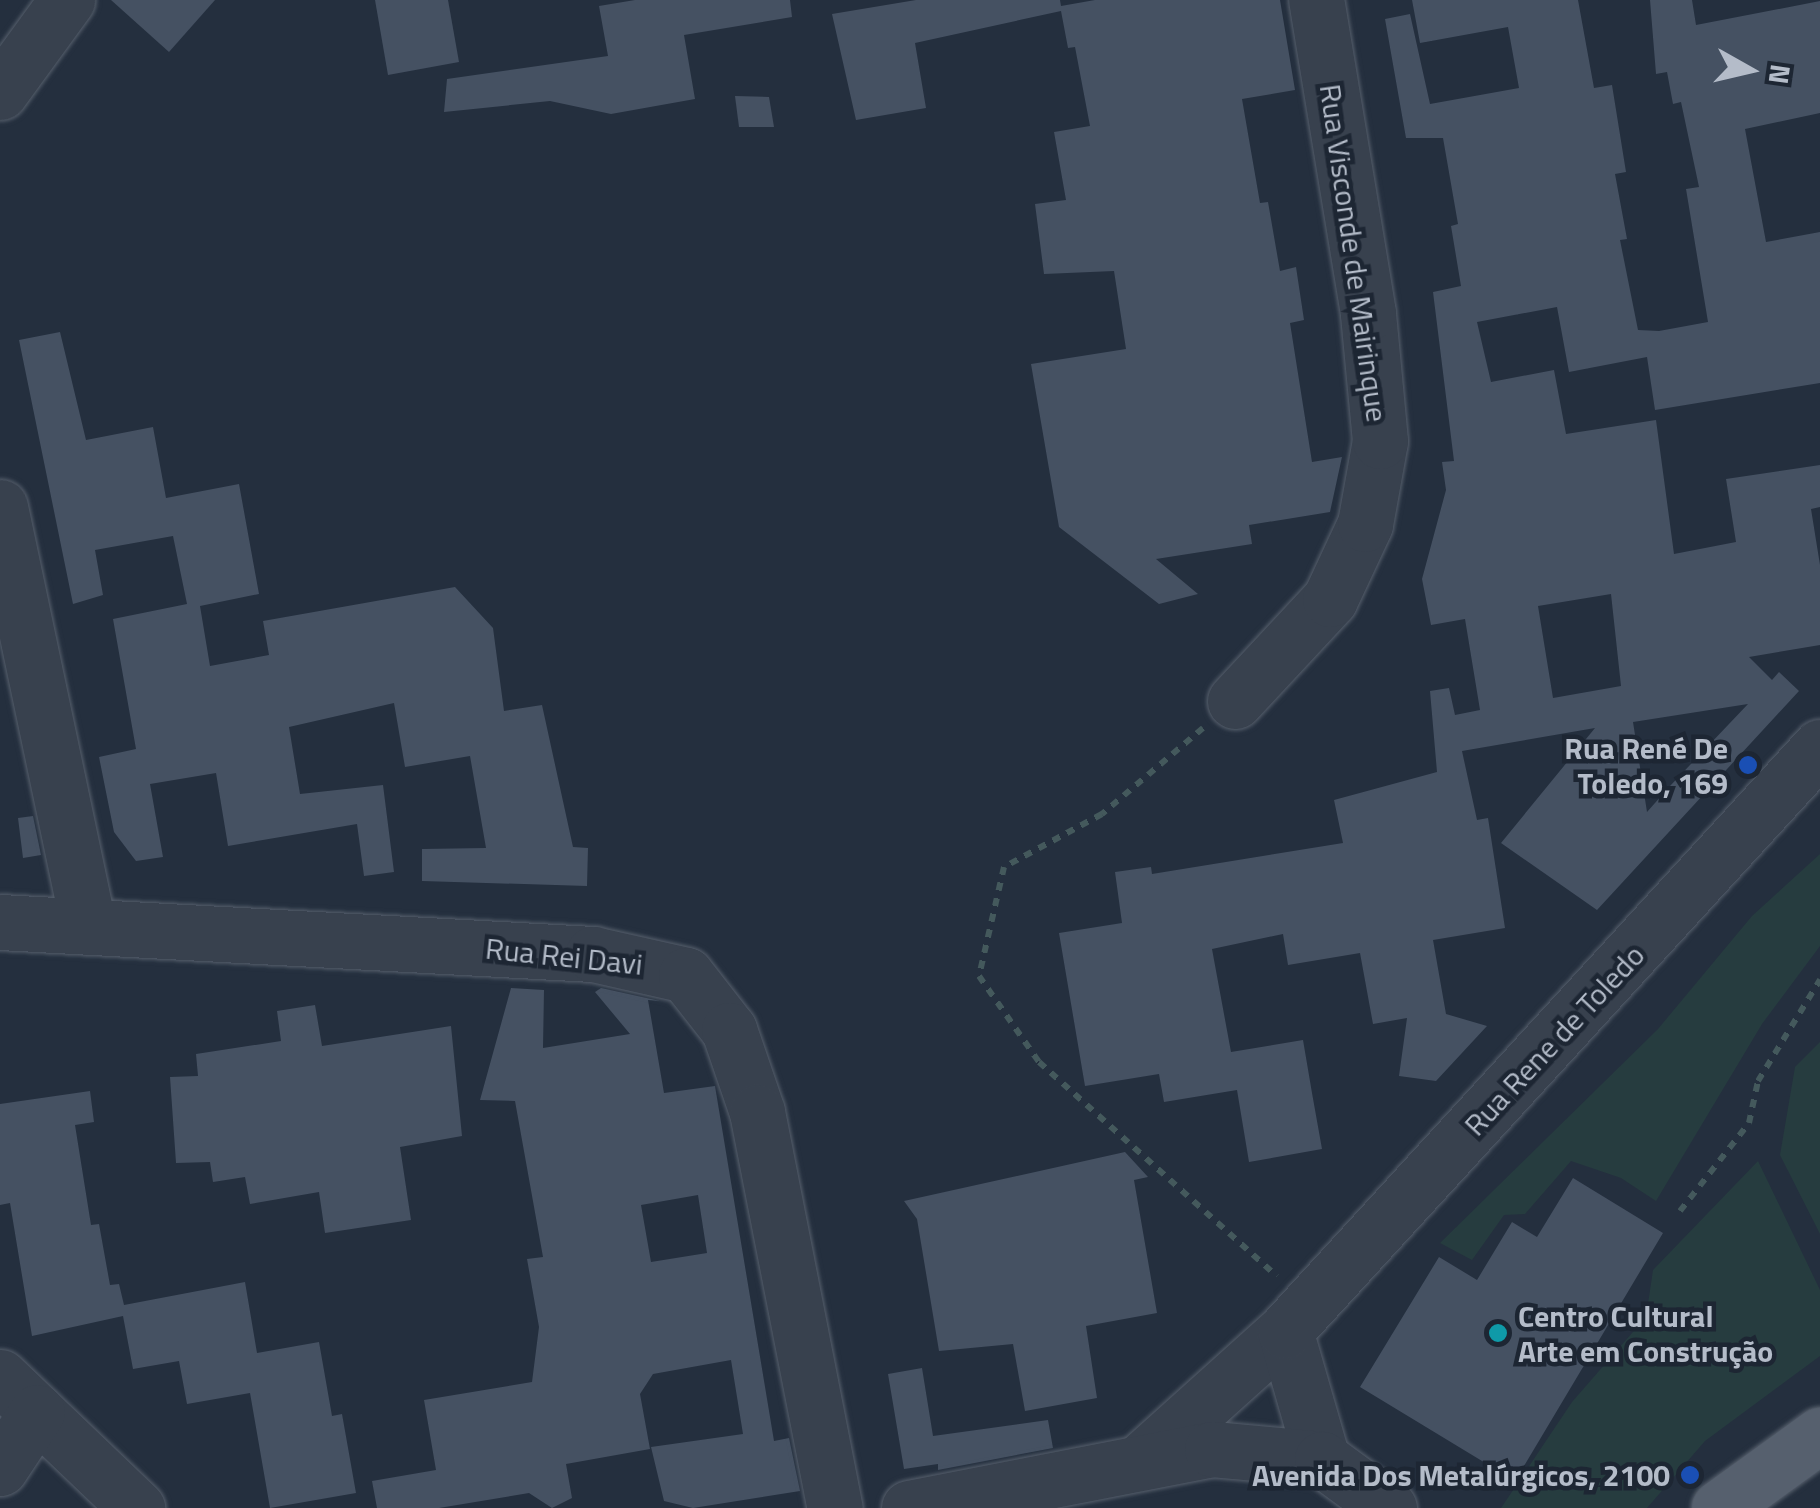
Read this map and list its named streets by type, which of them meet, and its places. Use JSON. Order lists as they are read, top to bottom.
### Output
{
  "streets": {
    "street": ["Rua Visconde de Mairinque", "Rua Rei Davi", "Rua Rene de Toledo"]
  },
  "places": ["Rua René De Toledo, 169", "Centro Cultural Arte em Construção", "Avenida Dos Metalúrgicos, 2100"],
  "north": "right"
}
